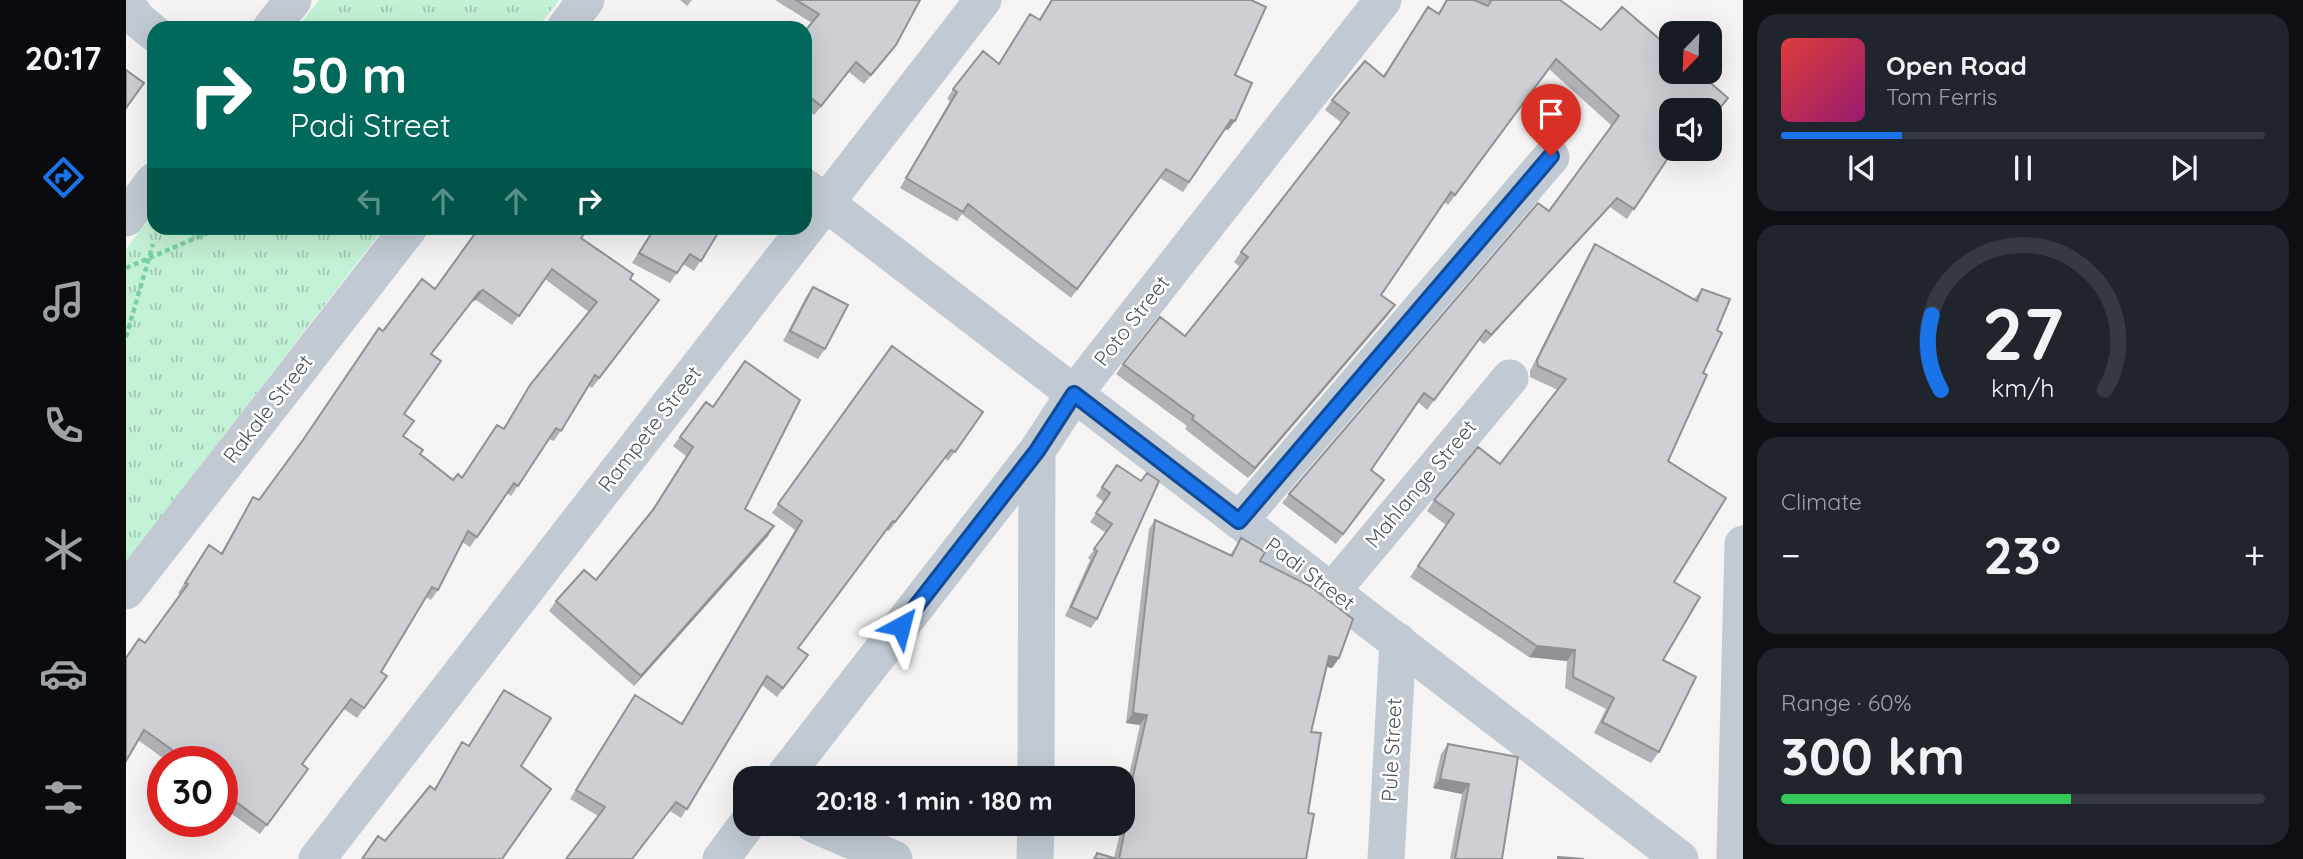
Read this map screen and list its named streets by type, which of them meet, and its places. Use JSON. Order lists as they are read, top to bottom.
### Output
{
  "streets": {
    "street": [
      "Poto Street",
      "Rakale Street",
      "Rampete Street",
      "Mahlange Street",
      "Padi Street",
      "Pule Street"
    ]
  },
  "crossings": [
    ["Poto Street", "Padi Street"],
    ["Rampete Street", "Padi Street"],
    ["Mahlange Street", "Padi Street"],
    ["Padi Street", "Pule Street"]
  ],
  "north": "bottom left",
  "page": {
    "tabs": "20:17",
    "turn": ["50 m", "Padi Street"],
    "song": ["Open Road", "Tom Ferris"],
    "tile": [
      "Climate",
      ["Range · 60%", "300 km"]
    ],
    "heat": ["−", "23°", "+"],
    "limit": "30",
    "trip": "20:18 · 1 min · 180 m",
    "gauge": ["27", "km/h"]
  }
}
